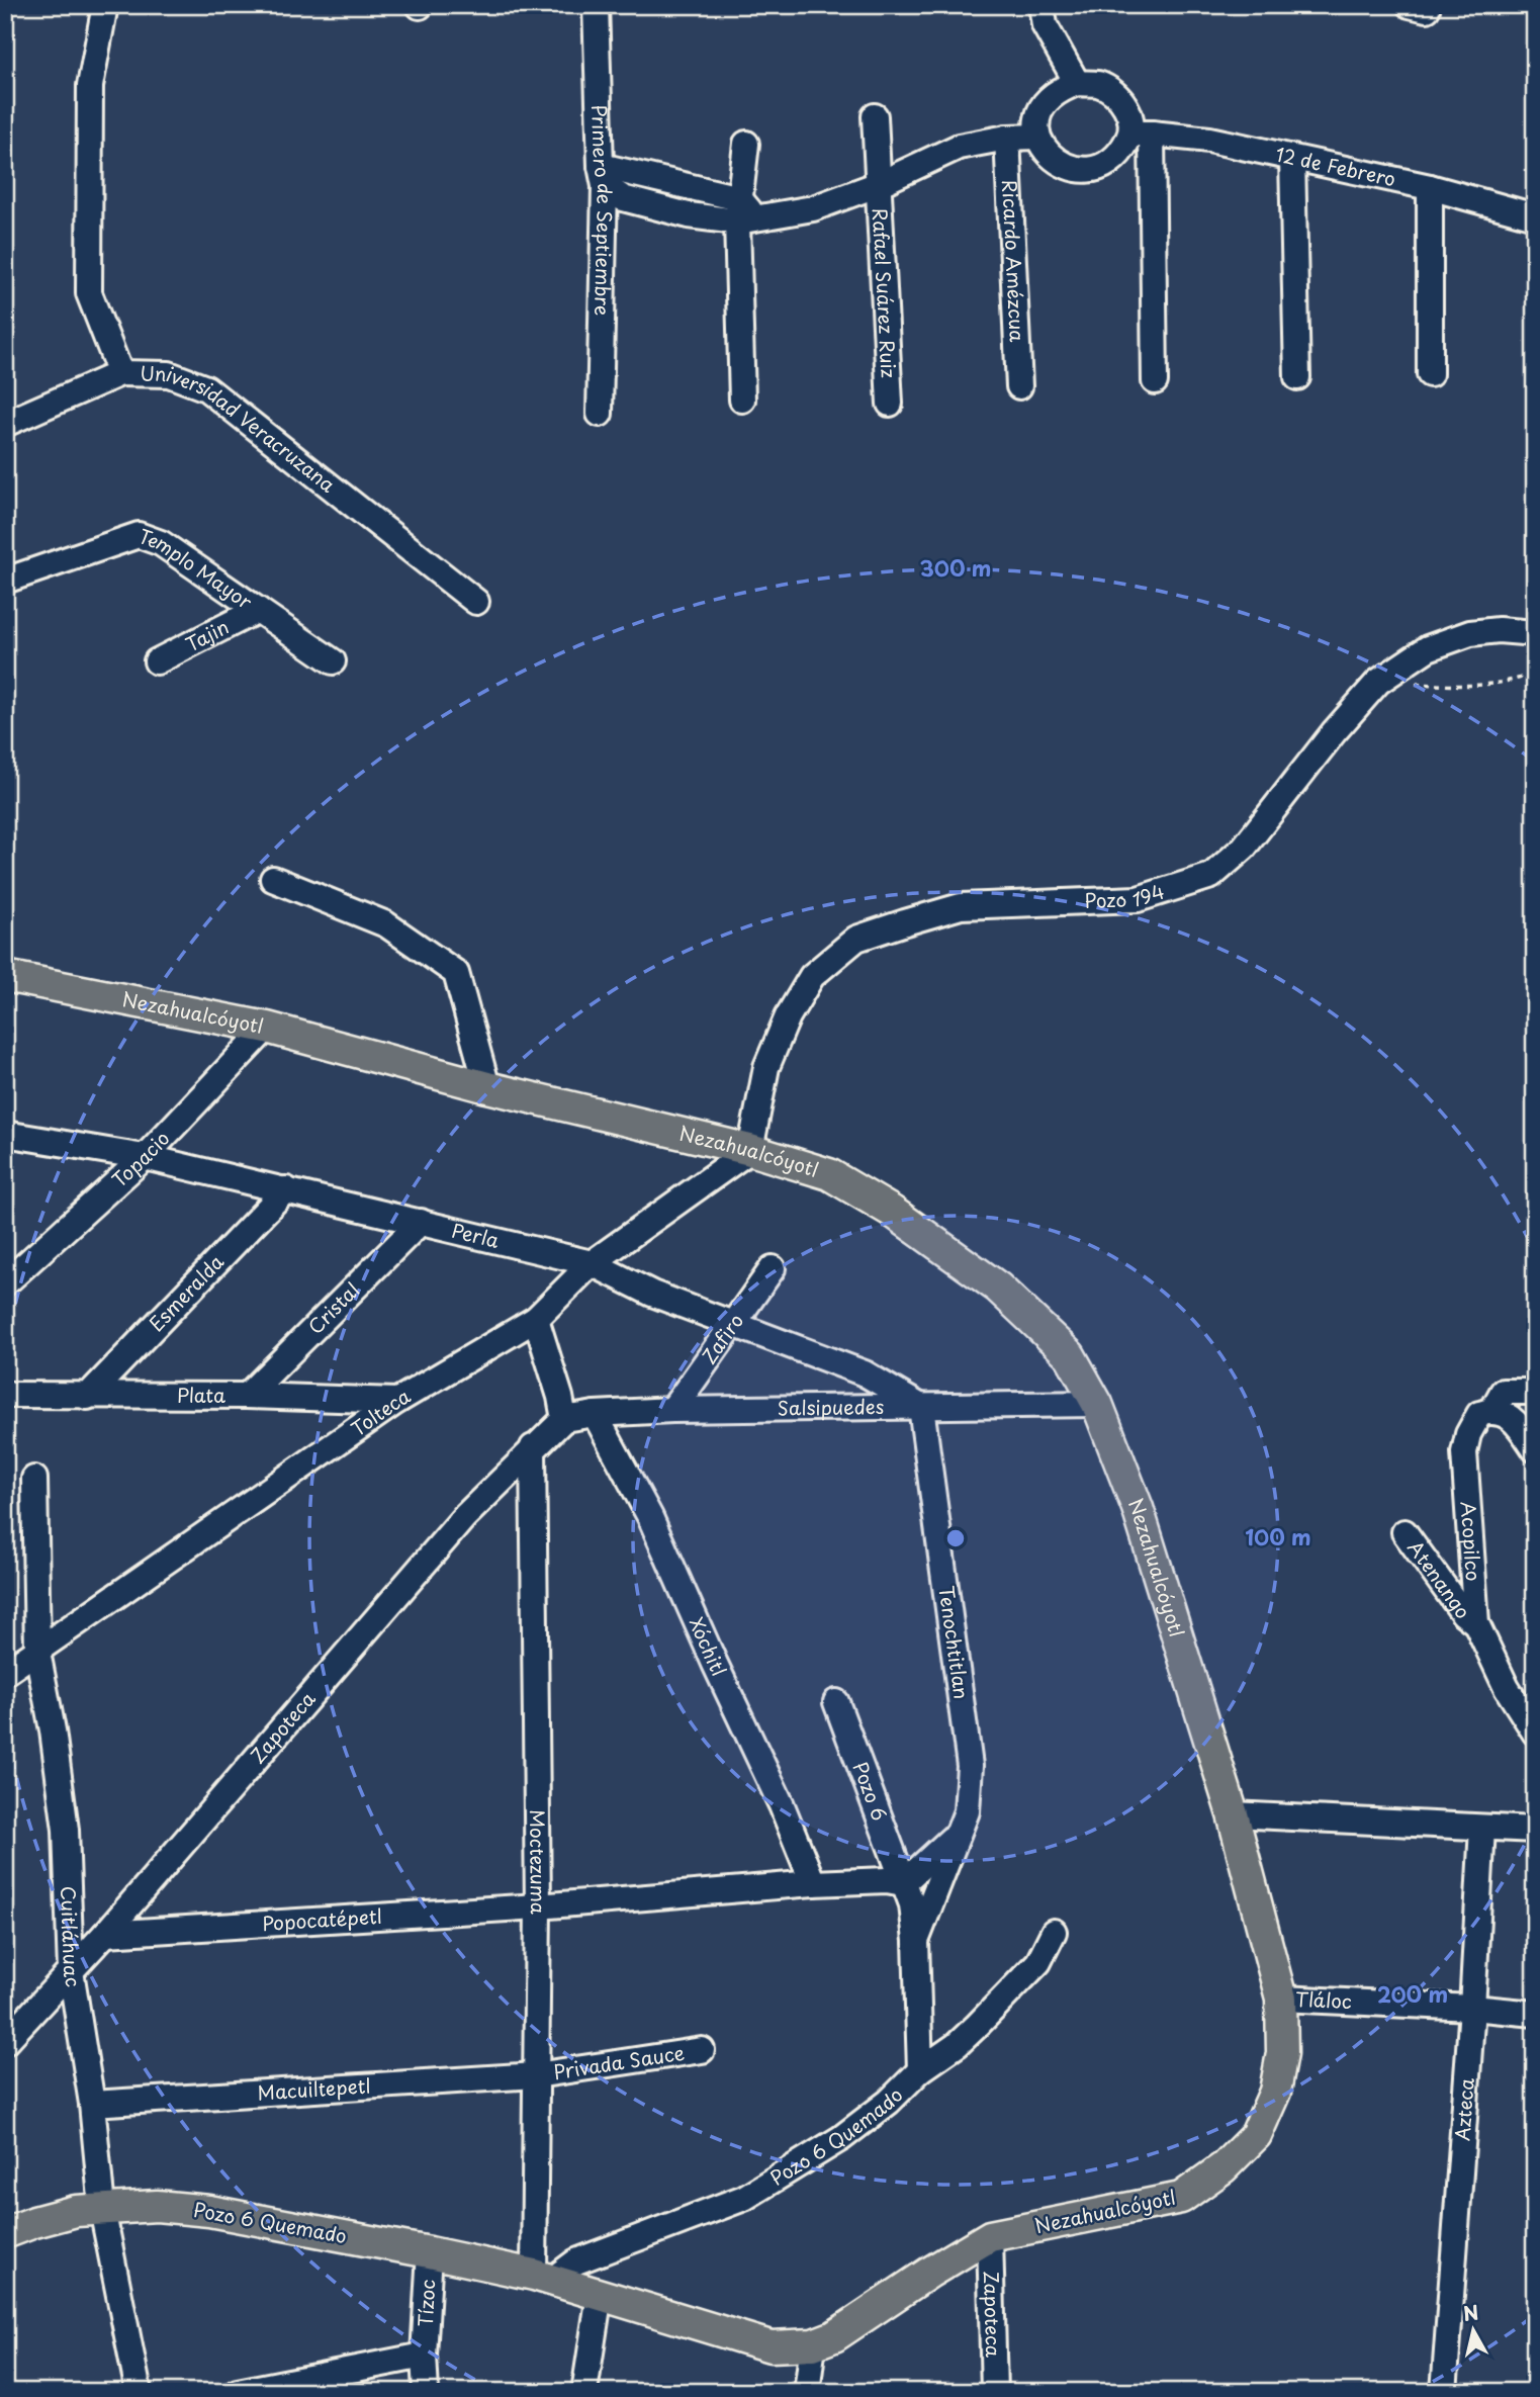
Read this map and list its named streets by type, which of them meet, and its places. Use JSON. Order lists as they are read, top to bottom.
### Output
{
  "streets": {
    "main road": ["Nezahualcóyotl", "Pozo 6 Quemado"],
    "street": [
      "12 de Febrero",
      "Primero de Septiembre",
      "Ricardo Amézcua",
      "Rafael Suárez Ruiz",
      "Universidad Veracruzana",
      "Templo Mayor",
      "Tajin",
      "Pozo 194",
      "Topacio",
      "Perla",
      "Esmeralda",
      "Cristal",
      "Zafiro",
      "Plata",
      "Salsipuedes",
      "Tolteca",
      "Acopilco",
      "Atenango",
      "Tenochtitlan",
      "Xóchitl",
      "Zapoteca",
      "Pozo 6",
      "Moctezuma",
      "Popocatépetl",
      "Cuitláhuac",
      "Tláloc",
      "Privada Sauce",
      "Macuiltepetl",
      "Azteca",
      "Tízoc"
    ]
  },
  "crossings": [
    ["Templo Mayor", "Tajin"],
    ["Pozo 194", "Nezahualcóyotl"],
    ["Pozo 194", "Tolteca"],
    ["Nezahualcóyotl", "Topacio"],
    ["Nezahualcóyotl", "Salsipuedes"],
    ["Nezahualcóyotl", "Tolteca"],
    ["Nezahualcóyotl", "Zapoteca"],
    ["Nezahualcóyotl", "Moctezuma"],
    ["Nezahualcóyotl", "Tláloc"],
    ["Nezahualcóyotl", "Pozo 6 Quemado"],
    ["Topacio", "Perla"],
    ["Perla", "Esmeralda"],
    ["Perla", "Cristal"],
    ["Perla", "Zafiro"],
    ["Perla", "Salsipuedes"],
    ["Perla", "Tolteca"],
    ["Perla", "Tenochtitlan"],
    ["Esmeralda", "Plata"],
    ["Cristal", "Plata"],
    ["Zafiro", "Salsipuedes"],
    ["Plata", "Tolteca"],
    ["Salsipuedes", "Tenochtitlan"],
    ["Salsipuedes", "Xóchitl"],
    ["Salsipuedes", "Zapoteca"],
    ["Tolteca", "Cuitláhuac"],
    ["Acopilco", "Atenango"],
    ["Tenochtitlan", "Pozo 6"],
    ["Tenochtitlan", "Pozo 6 Quemado"],
    ["Zapoteca", "Moctezuma"],
    ["Zapoteca", "Popocatépetl"],
    ["Zapoteca", "Cuitláhuac"],
    ["Pozo 6", "Pozo 6 Quemado"],
    ["Moctezuma", "Popocatépetl"],
    ["Moctezuma", "Privada Sauce"],
    ["Moctezuma", "Macuiltepetl"],
    ["Moctezuma", "Pozo 6 Quemado"],
    ["Cuitláhuac", "Macuiltepetl"],
    ["Cuitláhuac", "Pozo 6 Quemado"],
    ["Tláloc", "Azteca"],
    ["Privada Sauce", "Macuiltepetl"],
    ["Pozo 6 Quemado", "Tízoc"]
  ],
  "north": "top",
  "rings": ["300 m", "100 m", "200 m"]
}
